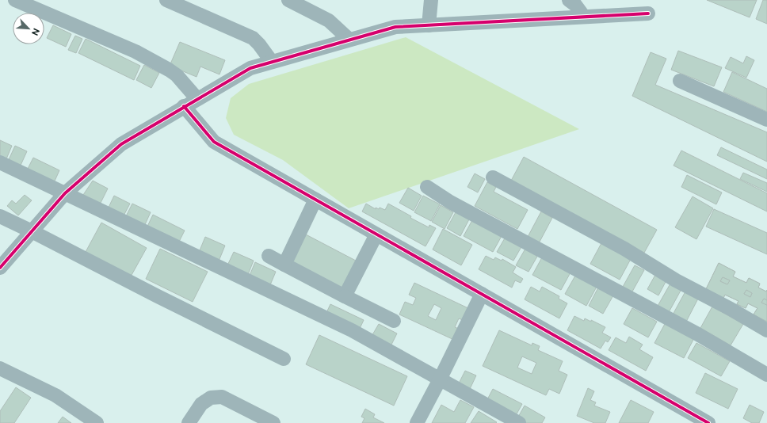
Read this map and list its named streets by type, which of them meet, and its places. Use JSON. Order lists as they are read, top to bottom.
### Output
{
  "north": "bottom right"
}
